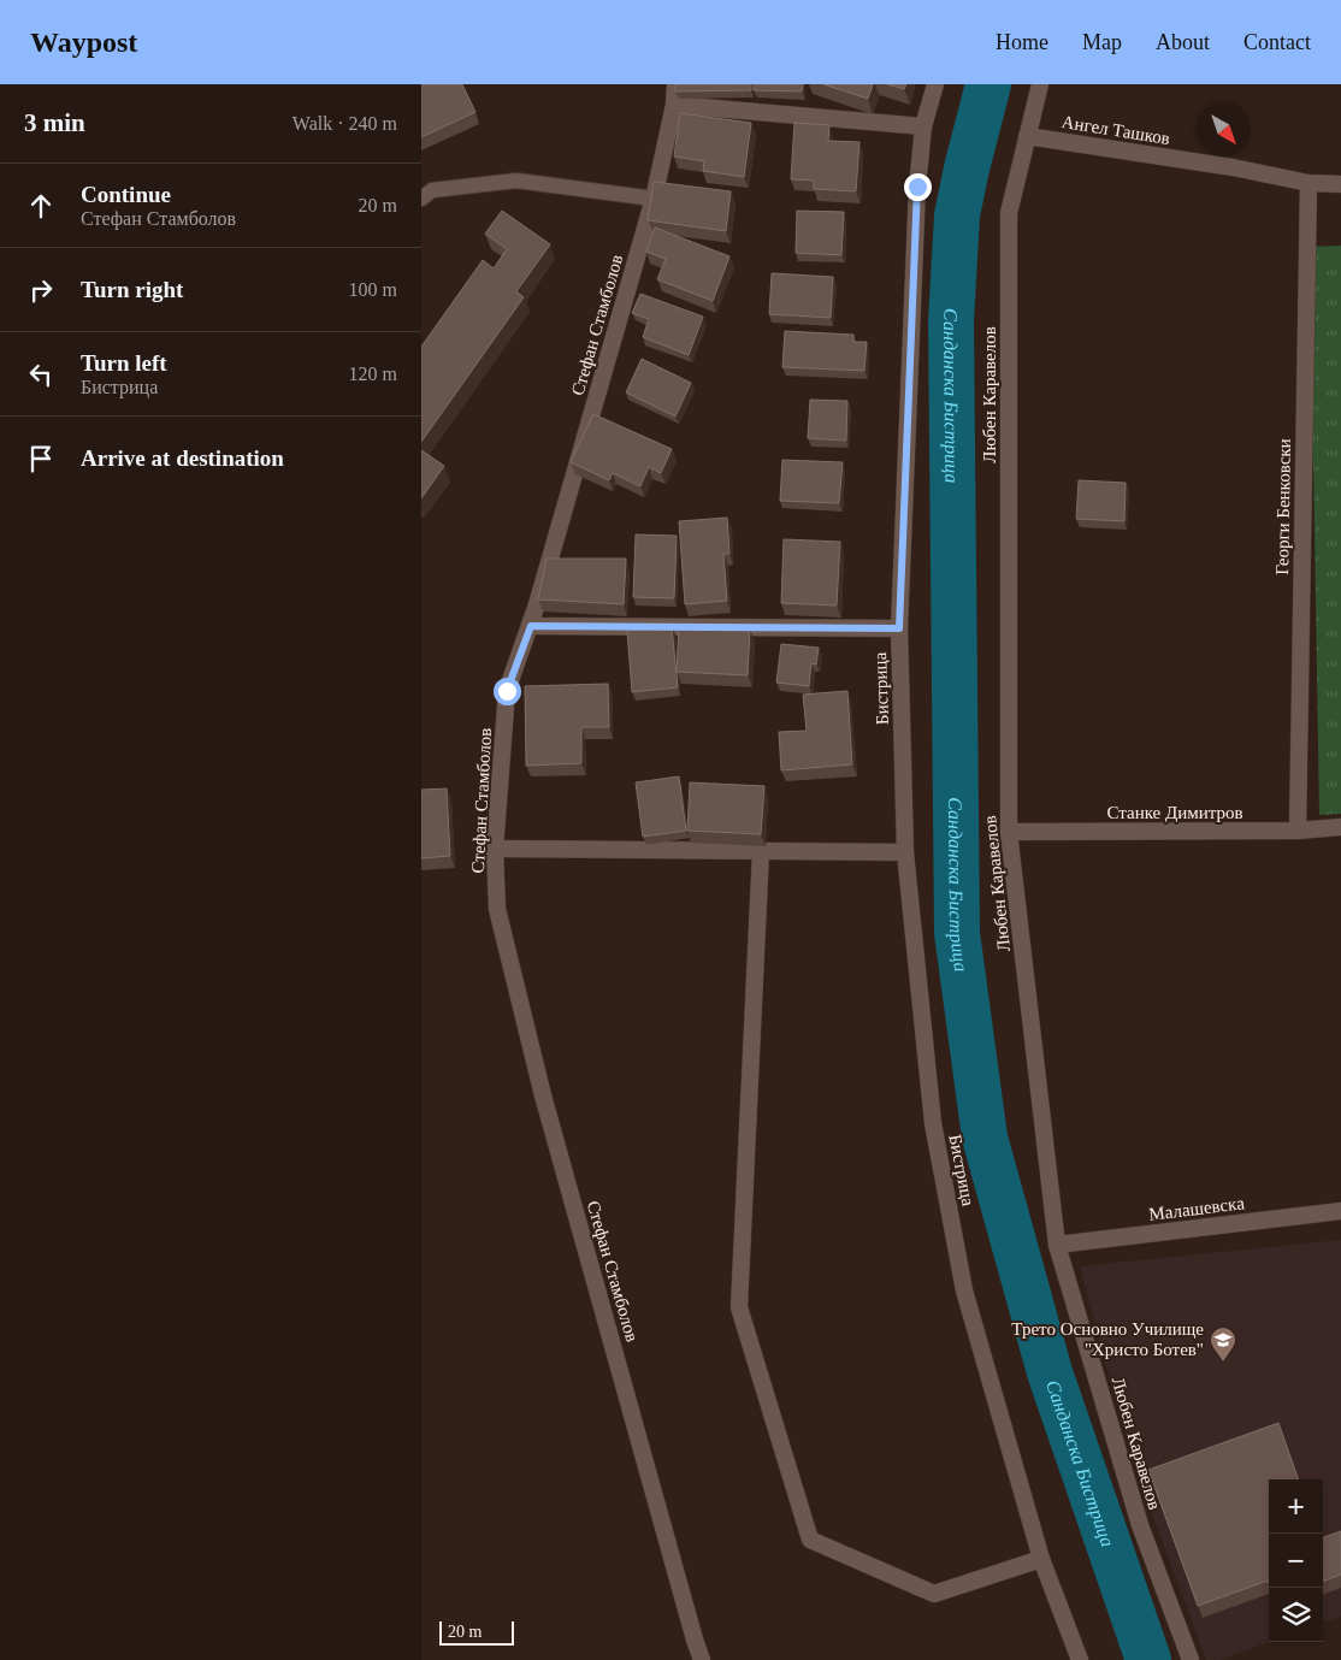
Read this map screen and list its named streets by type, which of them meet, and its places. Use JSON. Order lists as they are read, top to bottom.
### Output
{
  "streets": {
    "street": [
      "Ангел Ташков",
      "Стефан Стамболов",
      "Любен Каравелов",
      "Георги Бенковски",
      "Бистрица",
      "Станке Димитров",
      "Малашевска"
    ]
  },
  "crossings": [
    ["Ангел Ташков", "Любен Каравелов"],
    ["Ангел Ташков", "Георги Бенковски"],
    ["Любен Каравелов", "Станке Димитров"],
    ["Любен Каравелов", "Малашевска"],
    ["Георги Бенковски", "Станке Димитров"]
  ],
  "water": ["Санданска Бистрица"],
  "places": {
    "school or university": ["Трето Основно Училище \"Христо Ботев\""]
  },
  "scale_bar": "20 m",
  "north": "bottom right",
  "page": {
    "header": "Waypost",
    "nav": [
      "Home",
      "Map",
      "About",
      "Contact"
    ],
    "heading": ["3 min", "Walk · 240 m"],
    "list": [
      ["Continue", "Стефан Стамболов", "20 m"],
      ["Turn right", "100 m"],
      ["Turn left", "Бистрица", "120 m"],
      "Arrive at destination"
    ],
    "map_buttons": ["+", "−"],
    "scale": "20 m"
  }
}
